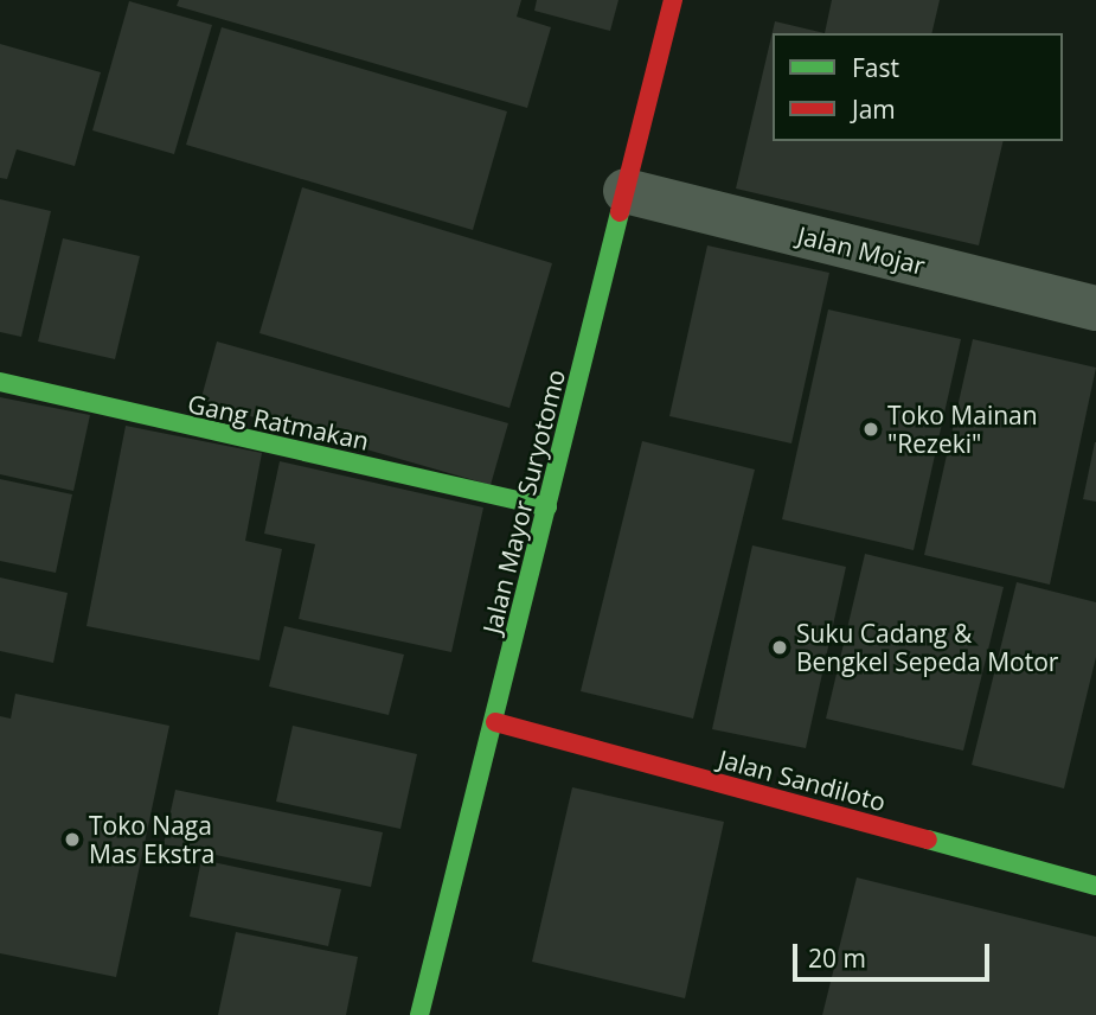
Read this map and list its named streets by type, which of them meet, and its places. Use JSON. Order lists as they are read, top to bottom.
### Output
{
  "streets": {
    "street": [
      "Jalan Mojar",
      "Gang Ratmakan",
      "Jalan Mayor Suryotomo",
      "Jalan Sandiloto"
    ]
  },
  "crossings": [
    ["Jalan Mojar", "Jalan Mayor Suryotomo"],
    ["Gang Ratmakan", "Jalan Mayor Suryotomo"],
    ["Jalan Mayor Suryotomo", "Jalan Sandiloto"]
  ],
  "places": ["Toko Mainan \"Rezeki\"", "Suku Cadang & Bengkel Sepeda Motor", "Toko Naga Mas Ekstra"],
  "legend": ["Fast", "Jam"],
  "scale_bar": "20 m"
}
